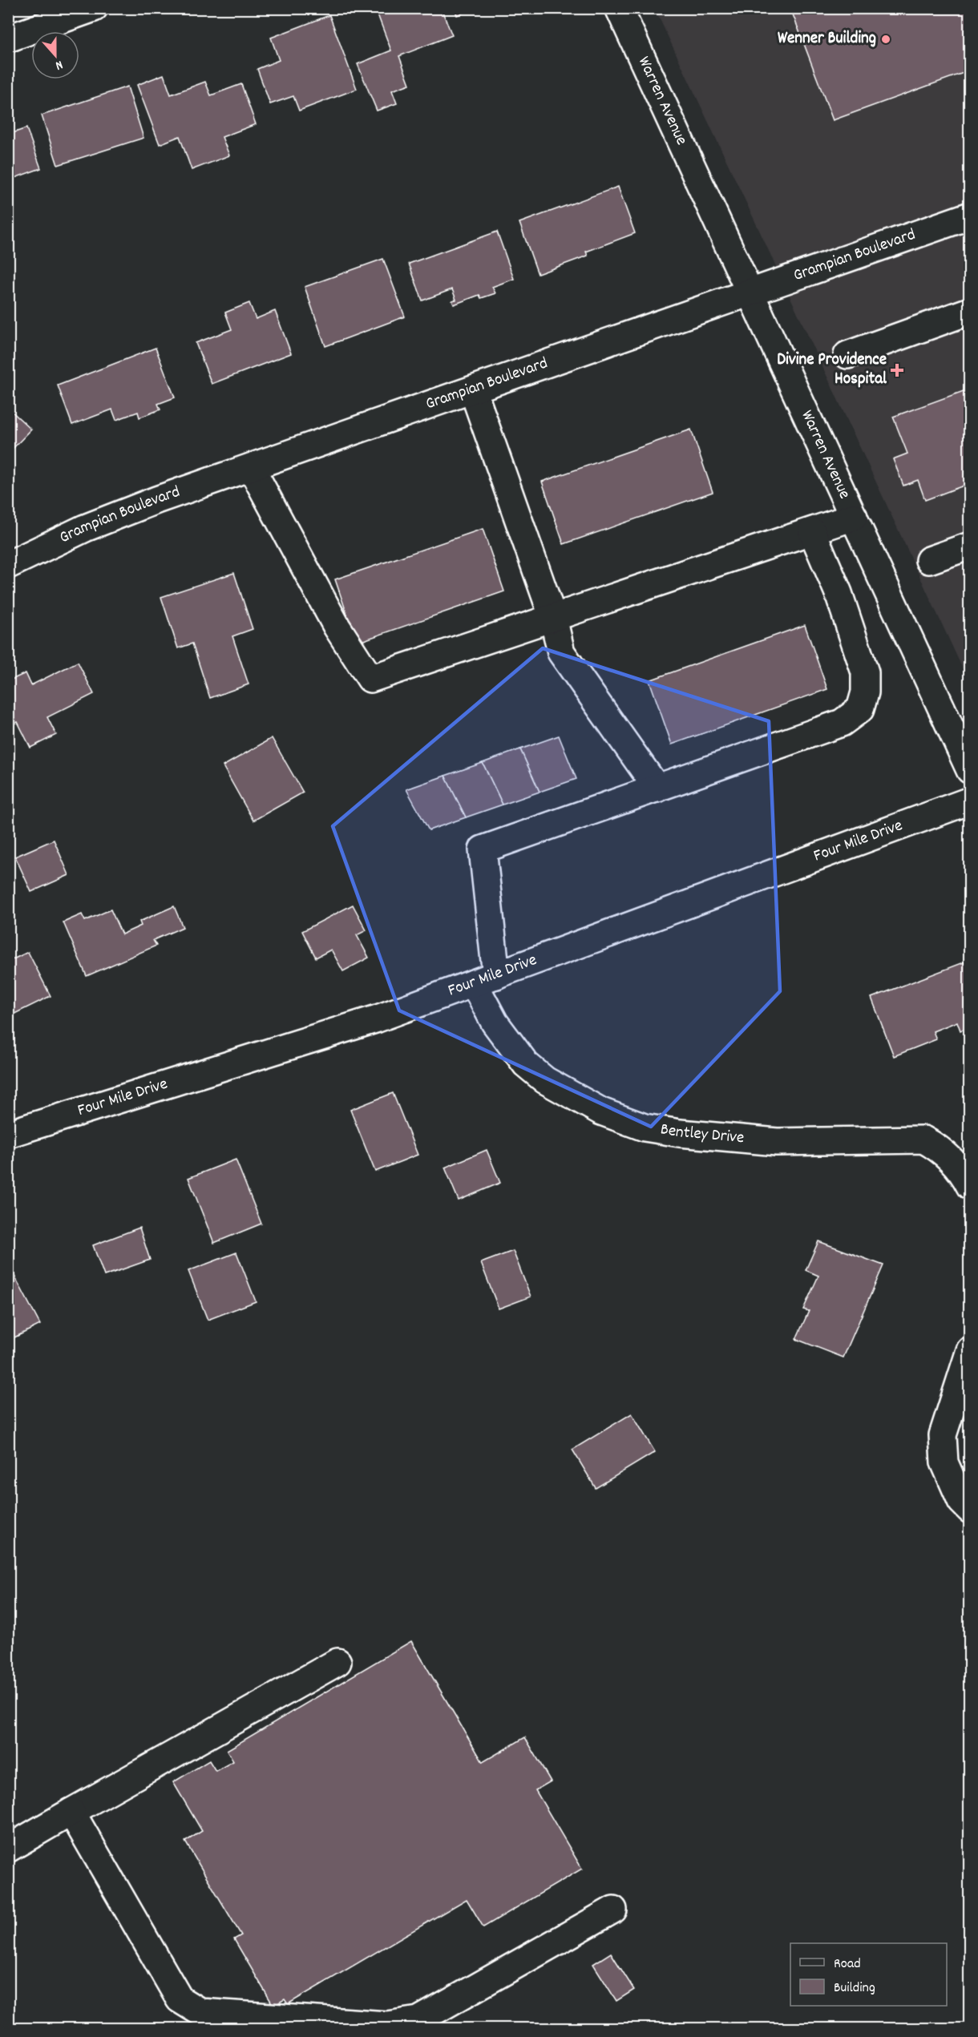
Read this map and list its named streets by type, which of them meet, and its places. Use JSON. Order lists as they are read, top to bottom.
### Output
{
  "streets": {
    "street": [
      "Warren Avenue",
      "Grampian Boulevard",
      "Four Mile Drive",
      "Bentley Drive"
    ]
  },
  "crossings": [
    ["Warren Avenue", "Grampian Boulevard"],
    ["Four Mile Drive", "Bentley Drive"]
  ],
  "places": {
    "other": ["Wenner Building"],
    "health": ["Divine Providence Hospital"]
  },
  "legend": ["Road", "Building"],
  "north": "bottom"
}
